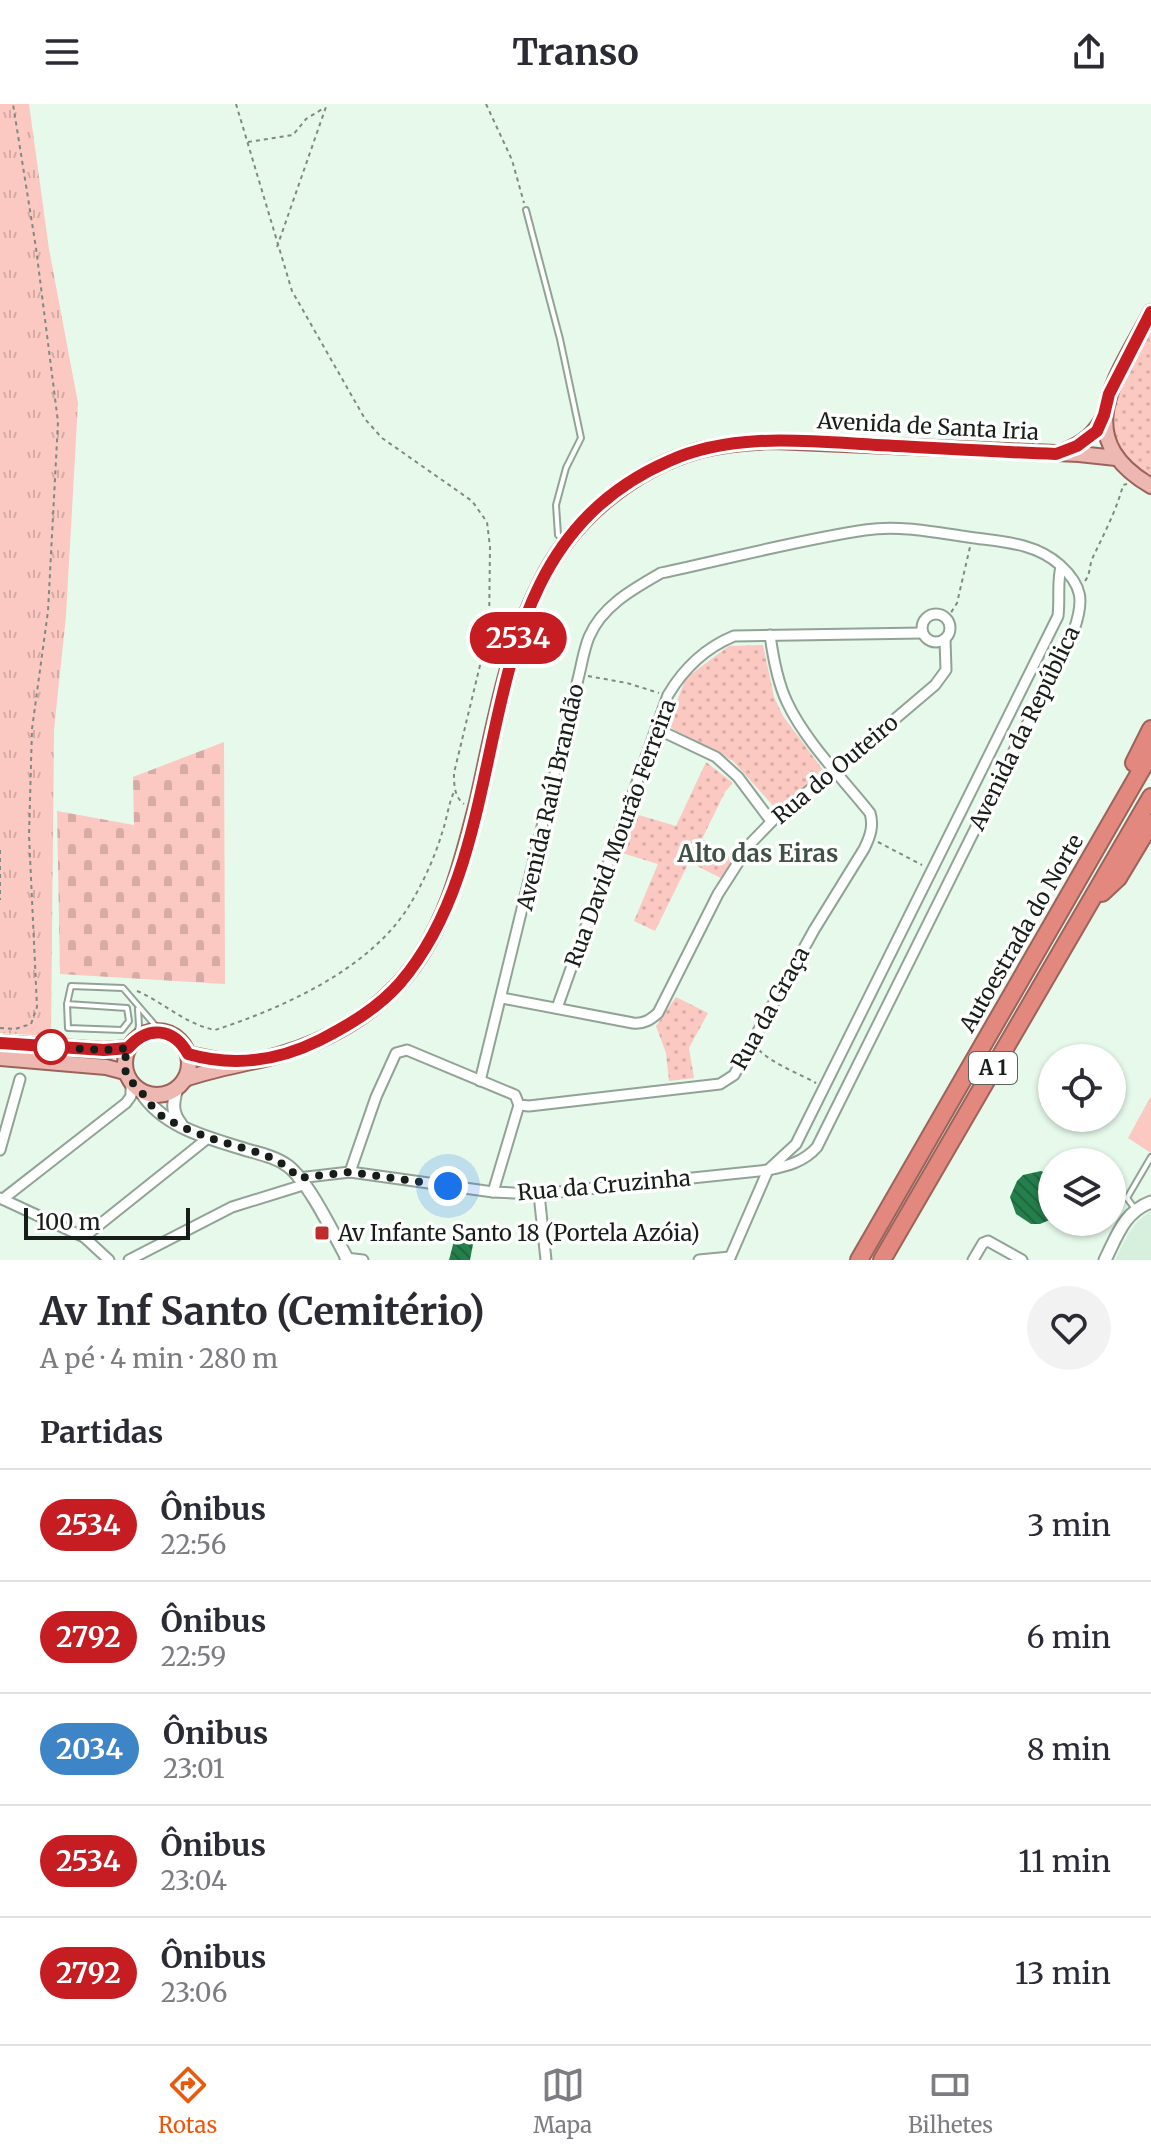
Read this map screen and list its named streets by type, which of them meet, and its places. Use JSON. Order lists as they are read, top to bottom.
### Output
{
  "streets": {
    "highway": ["Autoestrada do Norte", "A 1"],
    "main road": ["Avenida de Santa Iria"],
    "street": [
      "Avenida da República",
      "Rua do Outeiro",
      "Avenida Raúl Brandão",
      "Rua David Mourão Ferreira",
      "Rua da Graça",
      "Rua da Cruzinha"
    ]
  },
  "crossings": [
    ["Avenida da República", "Avenida Raúl Brandão"],
    ["Avenida da República", "Rua da Cruzinha"],
    ["Rua do Outeiro", "Avenida Raúl Brandão"],
    ["Rua do Outeiro", "Rua David Mourão Ferreira"]
  ],
  "districts": ["Alto das Eiras"],
  "places": {
    "transit": ["Av Infante Santo 18 (Portela Azóia)"]
  },
  "lines": ["bus line 2534"],
  "scale_bar": "100 m",
  "page": {
    "header": "Transo",
    "on_map": "2534",
    "scale": "100 m",
    "heading": [
      ["Av Inf Santo (Cemitério)", "A pé · 4 min · 280 m"],
      "Partidas"
    ],
    "list": [
      {
        "mark": "2534",
        "name": "Ônibus",
        "note": "22:56",
        "value": "3 min"
      },
      {
        "mark": "2792",
        "name": "Ônibus",
        "note": "22:59",
        "value": "6 min"
      },
      {
        "mark": "2034",
        "name": "Ônibus",
        "note": "23:01",
        "value": "8 min"
      },
      {
        "mark": "2534",
        "name": "Ônibus",
        "note": "23:04",
        "value": "11 min"
      },
      {
        "mark": "2792",
        "name": "Ônibus",
        "note": "23:06",
        "value": "13 min"
      }
    ],
    "tabs": ["Rotas", "Mapa", "Bilhetes"]
  }
}
